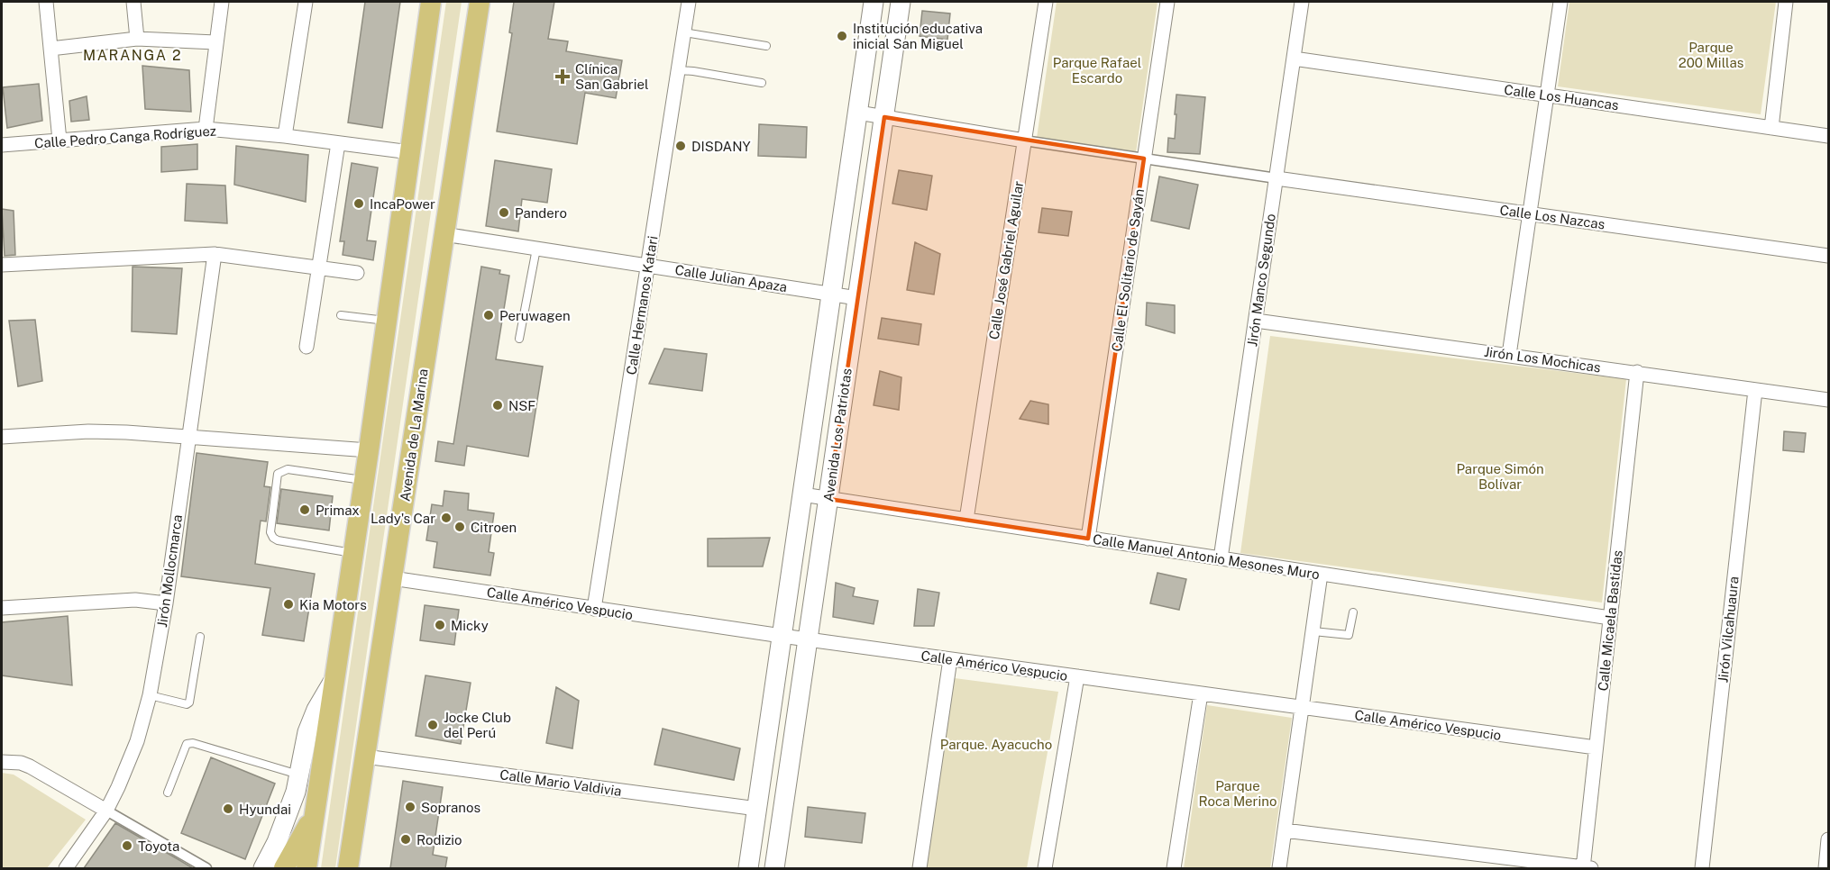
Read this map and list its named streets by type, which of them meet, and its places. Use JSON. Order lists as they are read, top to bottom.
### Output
{
  "streets": {
    "main road": ["Avenida de La Marina", "Avenida Los Patriotas"],
    "street": [
      "Calle Los Huancas",
      "Calle Pedro Canga Rodríguez",
      "Calle Los Nazcas",
      "Calle José Gabriel Aguilar",
      "Calle El Solitario de Sayán",
      "Calle Julian Apaza",
      "Jirón Manco Segundo",
      "Calle Hermanos Katari",
      "Jirón Los Mochicas",
      "Calle Manuel Antonio Mesones Muro",
      "Jirón Mollocmarca",
      "Calle Américo Vespucio",
      "Calle Micaela Bastidas",
      "Jirón Vilcahuaura",
      "Calle Mario Valdivia"
    ]
  },
  "crossings": [
    ["Calle Los Huancas", "Jirón Manco Segundo"],
    ["Calle Los Nazcas", "Jirón Manco Segundo"],
    ["Calle José Gabriel Aguilar", "Calle Manuel Antonio Mesones Muro"],
    ["Calle El Solitario de Sayán", "Calle Manuel Antonio Mesones Muro"],
    ["Calle Julian Apaza", "Calle Hermanos Katari"],
    ["Calle Julian Apaza", "Avenida de La Marina"],
    ["Calle Julian Apaza", "Avenida Los Patriotas"],
    ["Jirón Manco Segundo", "Jirón Los Mochicas"],
    ["Jirón Manco Segundo", "Calle Manuel Antonio Mesones Muro"],
    ["Calle Hermanos Katari", "Calle Américo Vespucio"],
    ["Jirón Los Mochicas", "Calle Micaela Bastidas"],
    ["Jirón Los Mochicas", "Jirón Vilcahuaura"],
    ["Avenida de La Marina", "Calle Américo Vespucio"],
    ["Avenida de La Marina", "Calle Mario Valdivia"],
    ["Avenida Los Patriotas", "Calle Manuel Antonio Mesones Muro"],
    ["Avenida Los Patriotas", "Calle Américo Vespucio"],
    ["Avenida Los Patriotas", "Calle Mario Valdivia"],
    ["Calle Manuel Antonio Mesones Muro", "Calle Micaela Bastidas"],
    ["Calle Américo Vespucio", "Calle Micaela Bastidas"]
  ],
  "districts": ["MARANGA 2"],
  "parks": [
    "Parque 200 Millas",
    "Parque Rafael Escardo",
    "Parque Simón Bolívar",
    "Parque. Ayacucho",
    "Parque Roca Merino"
  ],
  "places": {
    "other": [
      "Institución educativa inicial San Miguel",
      "DISDANY",
      "IncaPower",
      "Pandero",
      "Peruwagen",
      "NSF",
      "Primax",
      "Lady's Car",
      "Citroen",
      "Kia Motors",
      "Micky",
      "Jocke Club del Perú",
      "Sopranos",
      "Hyundai",
      "Rodizio",
      "Toyota"
    ],
    "health": ["Clínica San Gabriel"]
  }
}
